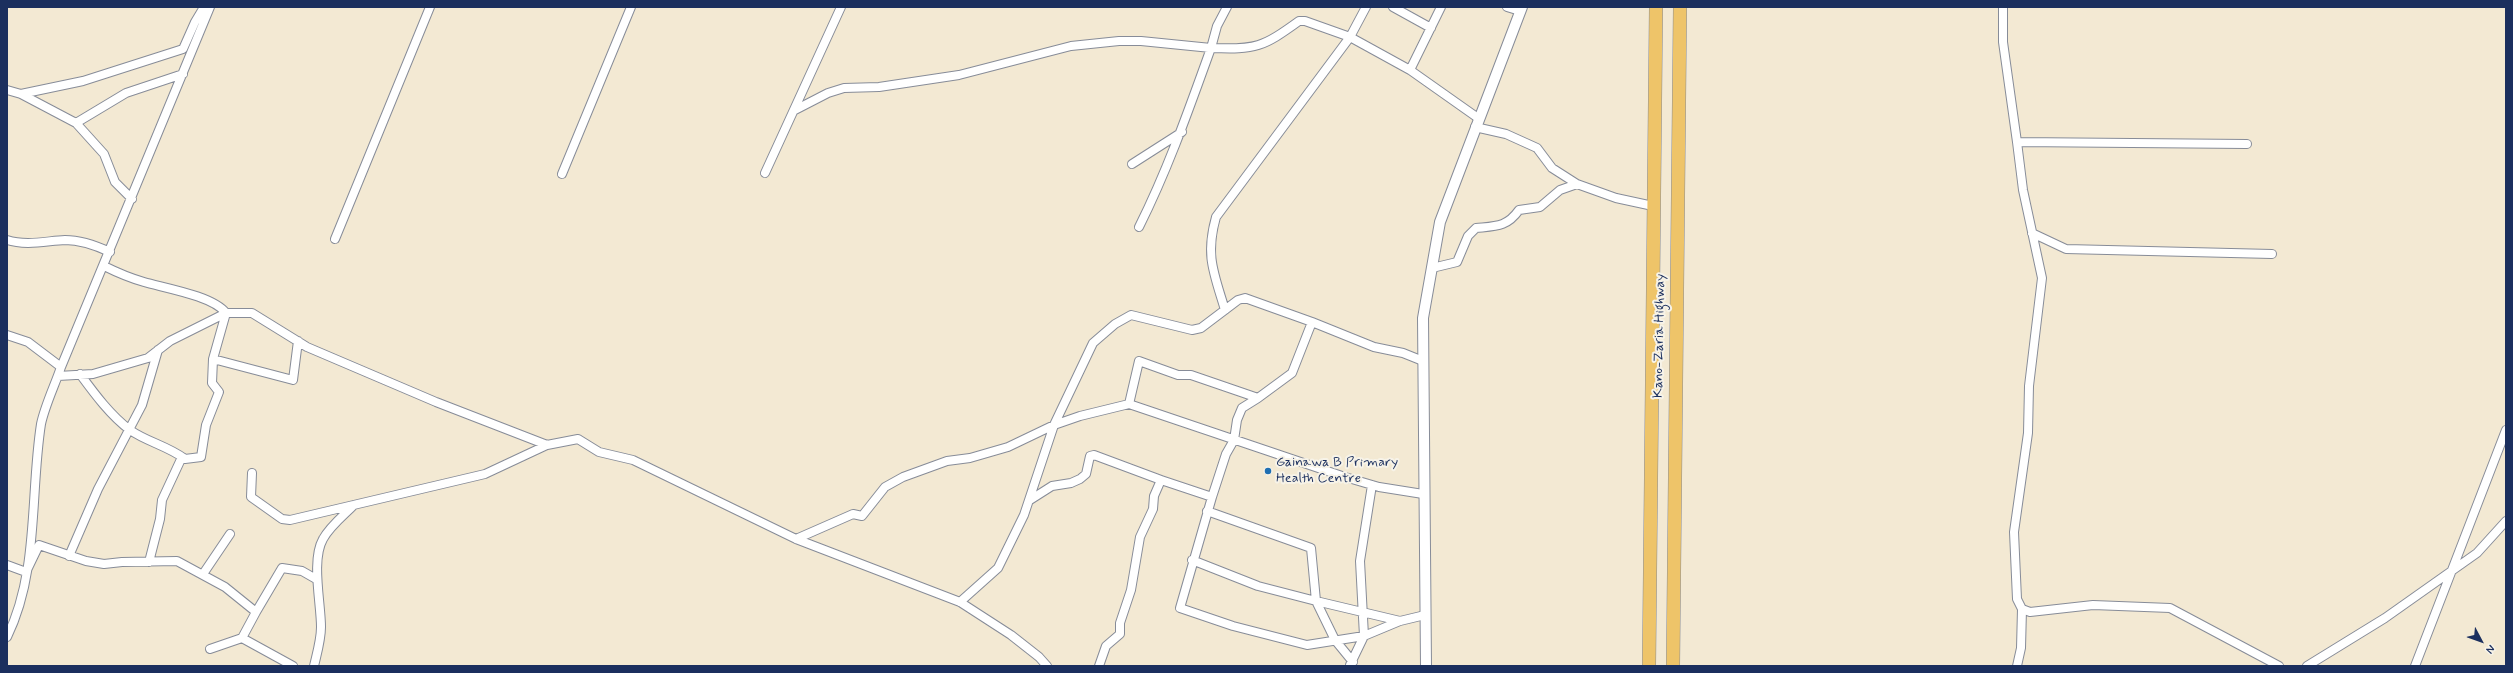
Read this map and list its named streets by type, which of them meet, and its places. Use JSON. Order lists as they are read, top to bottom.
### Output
{
  "streets": {
    "highway": ["Kano-Zaria Highway"]
  },
  "places": ["Gainawa B Primary Health Centre"],
  "north": "bottom right"
}
